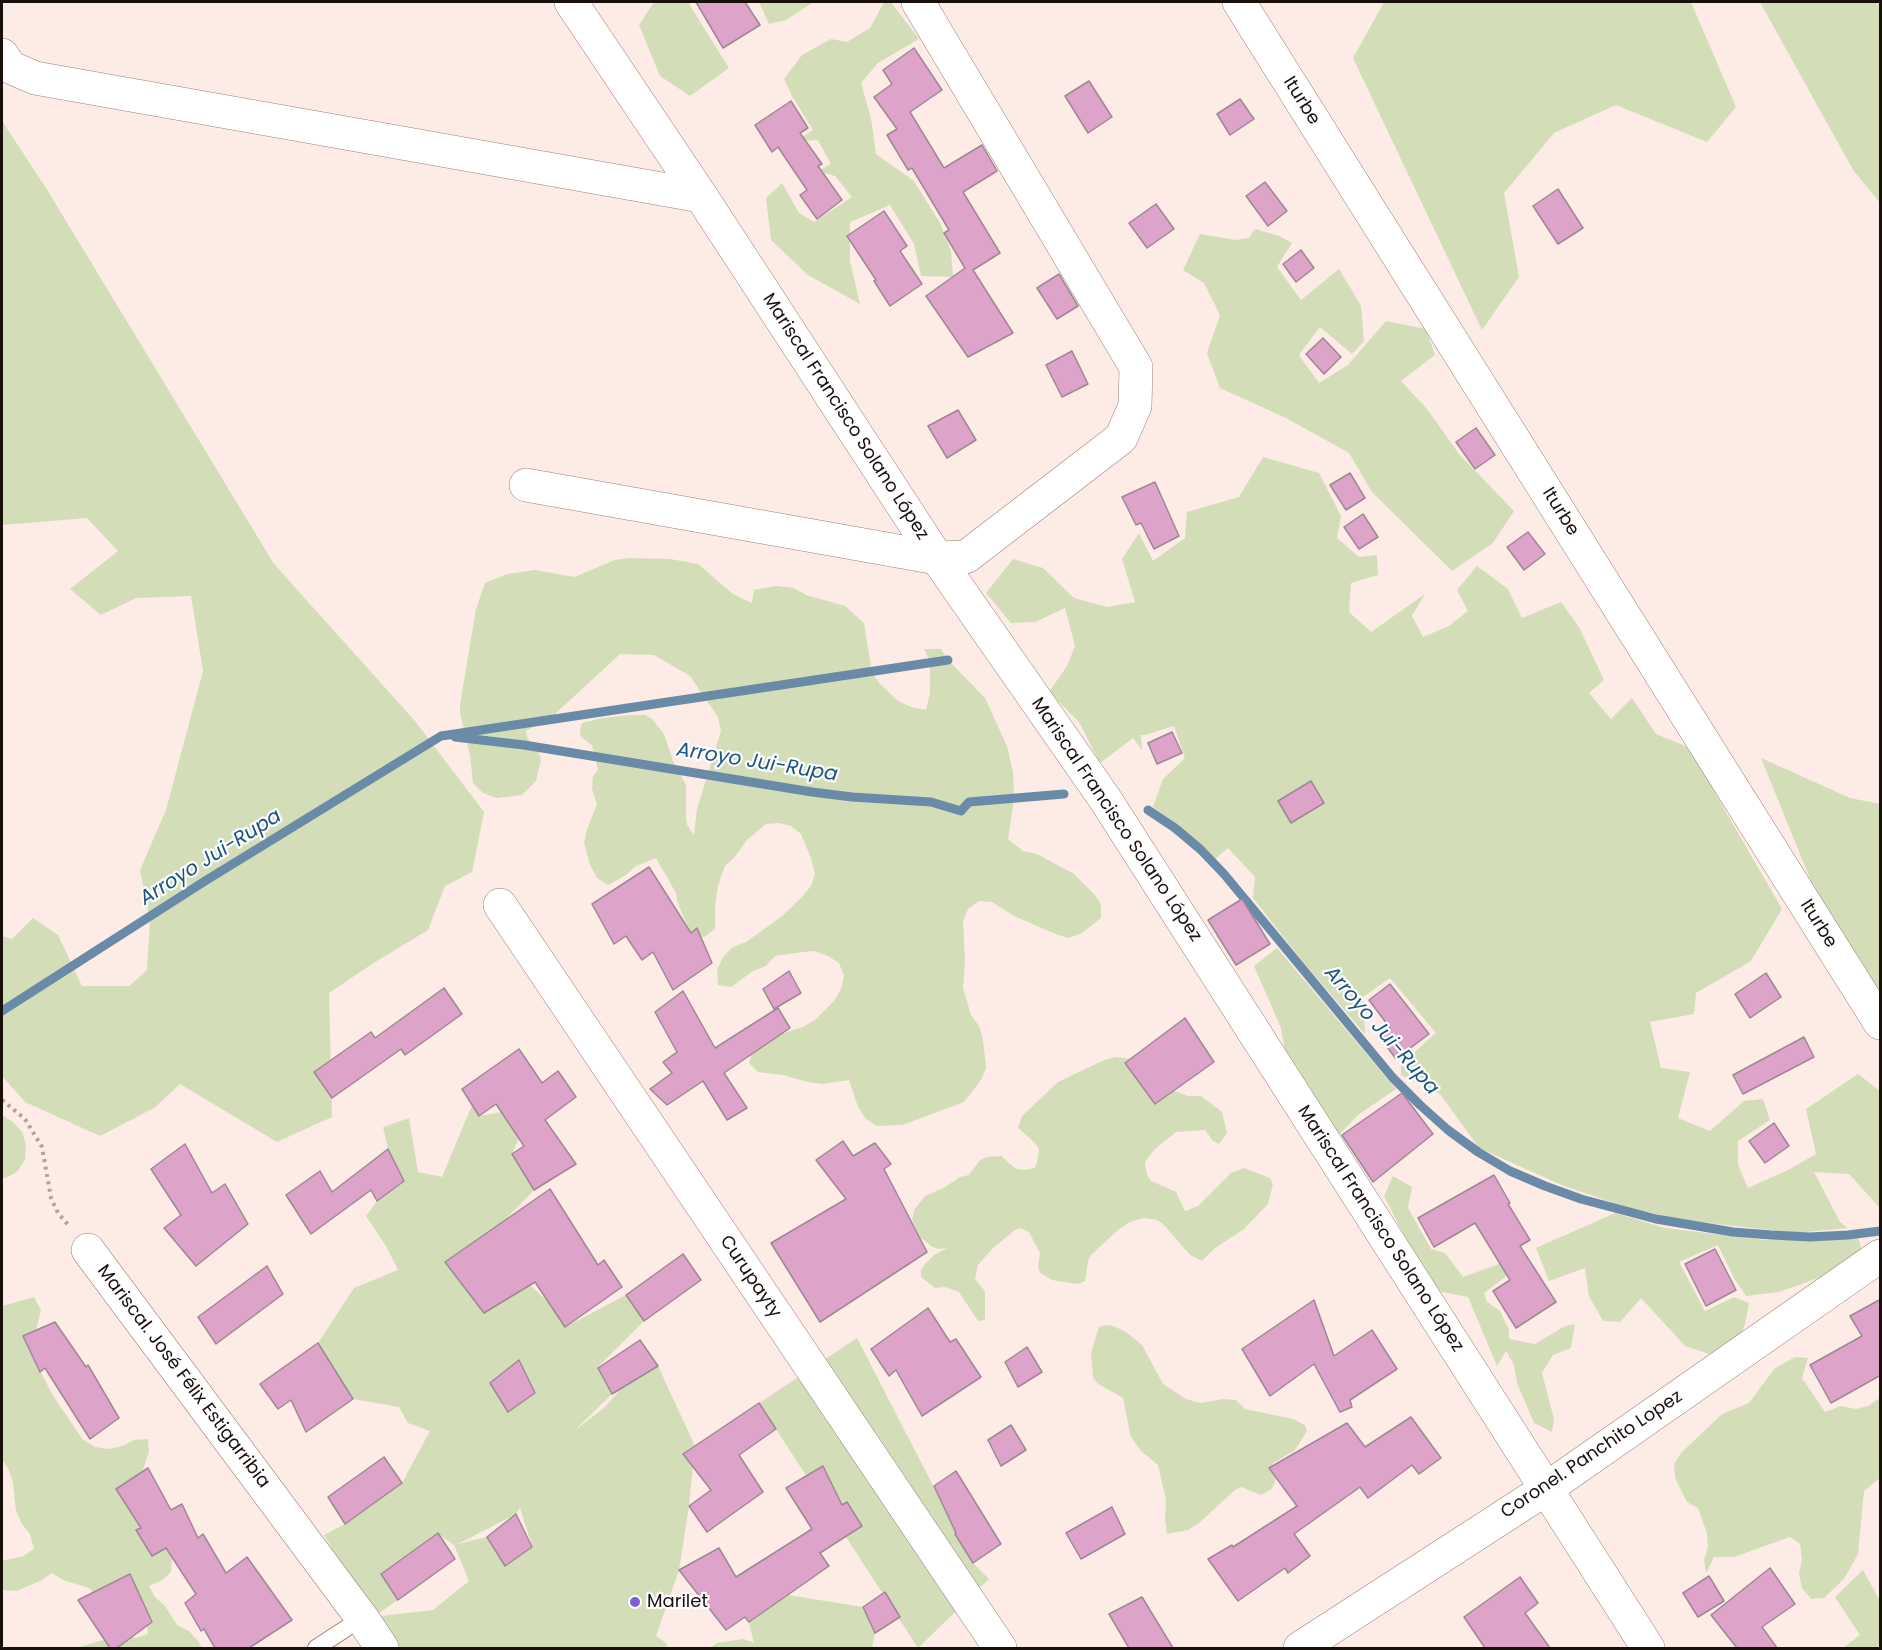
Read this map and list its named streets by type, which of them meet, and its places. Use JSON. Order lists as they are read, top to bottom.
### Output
{
  "streets": {
    "street": [
      "Iturbe",
      "Mariscal Francisco Solano López",
      "Curupayty",
      "Mariscal. José Félix Estigarribia",
      "Coronel. Panchito Lopez"
    ]
  },
  "crossings": [
    ["Mariscal Francisco Solano López", "Coronel. Panchito Lopez"]
  ],
  "water": ["Arroyo Jui-Rupa"],
  "places": ["Marilet"]
}
